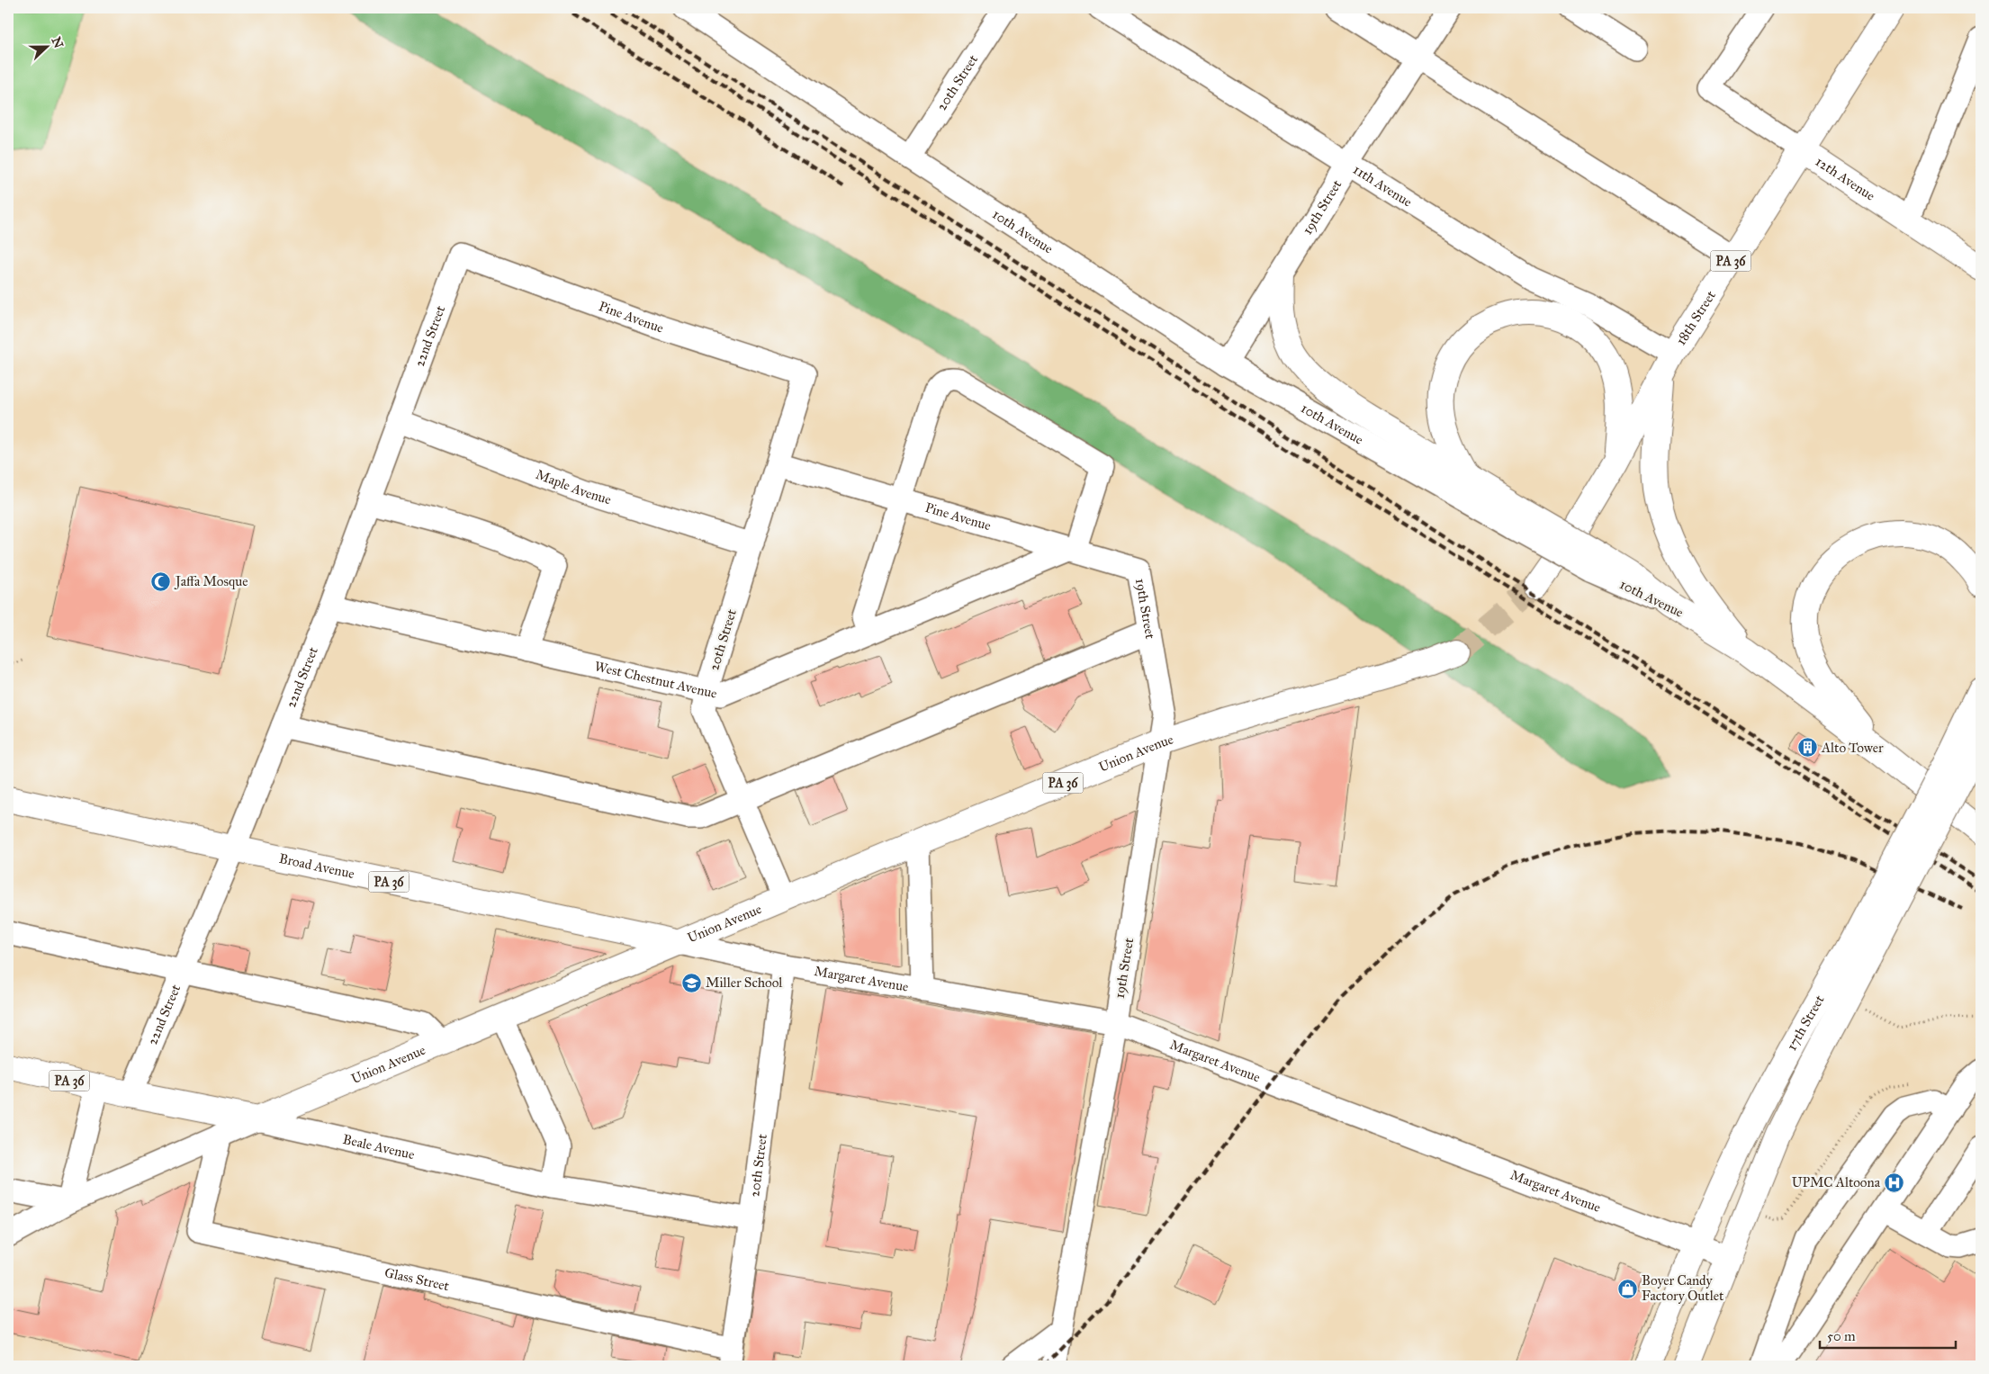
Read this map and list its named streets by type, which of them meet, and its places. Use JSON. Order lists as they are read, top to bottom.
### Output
{
  "streets": {
    "main road": [
      "12th Avenue",
      "10th Avenue",
      "PA 36",
      "18th Street",
      "Union Avenue",
      "Broad Avenue",
      "17th Street",
      "Beale Avenue"
    ],
    "street": [
      "20th Street",
      "11th Avenue",
      "19th Street",
      "Pine Avenue",
      "22nd Street",
      "Maple Avenue",
      "West Chestnut Avenue",
      "Margaret Avenue",
      "Glass Street"
    ]
  },
  "crossings": [
    ["20th Street", "10th Avenue"],
    ["20th Street", "Pine Avenue"],
    ["20th Street", "Maple Avenue"],
    ["20th Street", "West Chestnut Avenue"],
    ["20th Street", "Union Avenue"],
    ["20th Street", "Margaret Avenue"],
    ["20th Street", "Beale Avenue"],
    ["20th Street", "Glass Street"],
    ["12th Avenue", "18th Street"],
    ["11th Avenue", "19th Street"],
    ["11th Avenue", "18th Street"],
    ["19th Street", "10th Avenue"],
    ["19th Street", "Pine Avenue"],
    ["19th Street", "Union Avenue"],
    ["19th Street", "Margaret Avenue"],
    ["Pine Avenue", "22nd Street"],
    ["Pine Avenue", "West Chestnut Avenue"],
    ["22nd Street", "Maple Avenue"],
    ["22nd Street", "West Chestnut Avenue"],
    ["22nd Street", "Broad Avenue"],
    ["22nd Street", "Beale Avenue"],
    ["Union Avenue", "Broad Avenue"],
    ["Union Avenue", "Margaret Avenue"],
    ["Union Avenue", "Beale Avenue"],
    ["Union Avenue", "Glass Street"],
    ["Broad Avenue", "Margaret Avenue"],
    ["Margaret Avenue", "17th Street"]
  ],
  "places": {
    "mosque": ["Jaffa Mosque"],
    "building": ["Alto Tower"],
    "school or university": ["Miller School"],
    "hospital": ["UPMC Altoona"],
    "shop": ["Boyer Candy Factory Outlet"]
  },
  "scale_bar": "50 m",
  "north": "right"
}
